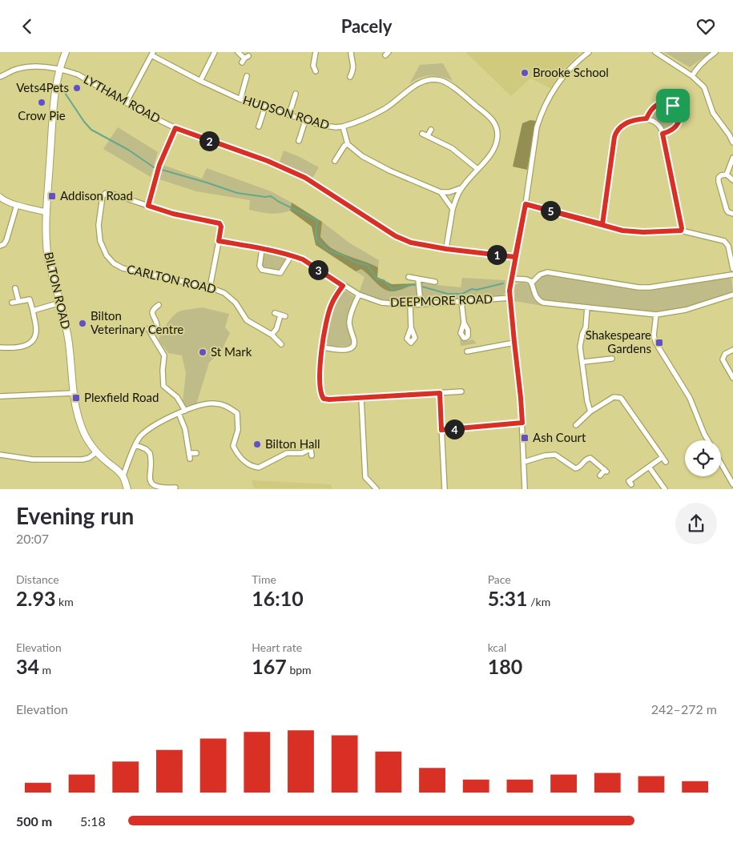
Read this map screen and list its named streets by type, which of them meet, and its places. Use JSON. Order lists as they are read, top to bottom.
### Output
{
  "streets": {
    "main road": ["BILTON ROAD"],
    "street": [
      "LYTHAM ROAD",
      "HUDSON ROAD",
      "CARLTON ROAD",
      "DEEPMORE ROAD"
    ]
  },
  "crossings": [
    ["LYTHAM ROAD", "BILTON ROAD"]
  ],
  "places": {
    "other": [
      "Brooke School",
      "Vets4Pets",
      "Crow Pie",
      "Bilton Veterinary Centre",
      "St Mark",
      "Bilton Hall"
    ],
    "transit": [
      "Addison Road",
      "Shakespeare Gardens",
      "Plexfield Road",
      "Ash Court"
    ]
  },
  "page": {
    "header": "Pacely",
    "pins": [
      "2",
      "5",
      "1",
      "3",
      "4"
    ],
    "heading": ["Evening run", "20:07"],
    "stats": [
      ["Distance", "2.93 km"],
      ["Time", "16:10"],
      ["Pace", "5:31 /km"],
      ["Elevation", "34 m"],
      ["Heart rate", "167 bpm"],
      ["kcal", "180"]
    ],
    "chart": ["Elevation", "242–272 m"],
    "list": [
      {
        "name": "500 m",
        "note": "5:18"
      }
    ]
  }
}
